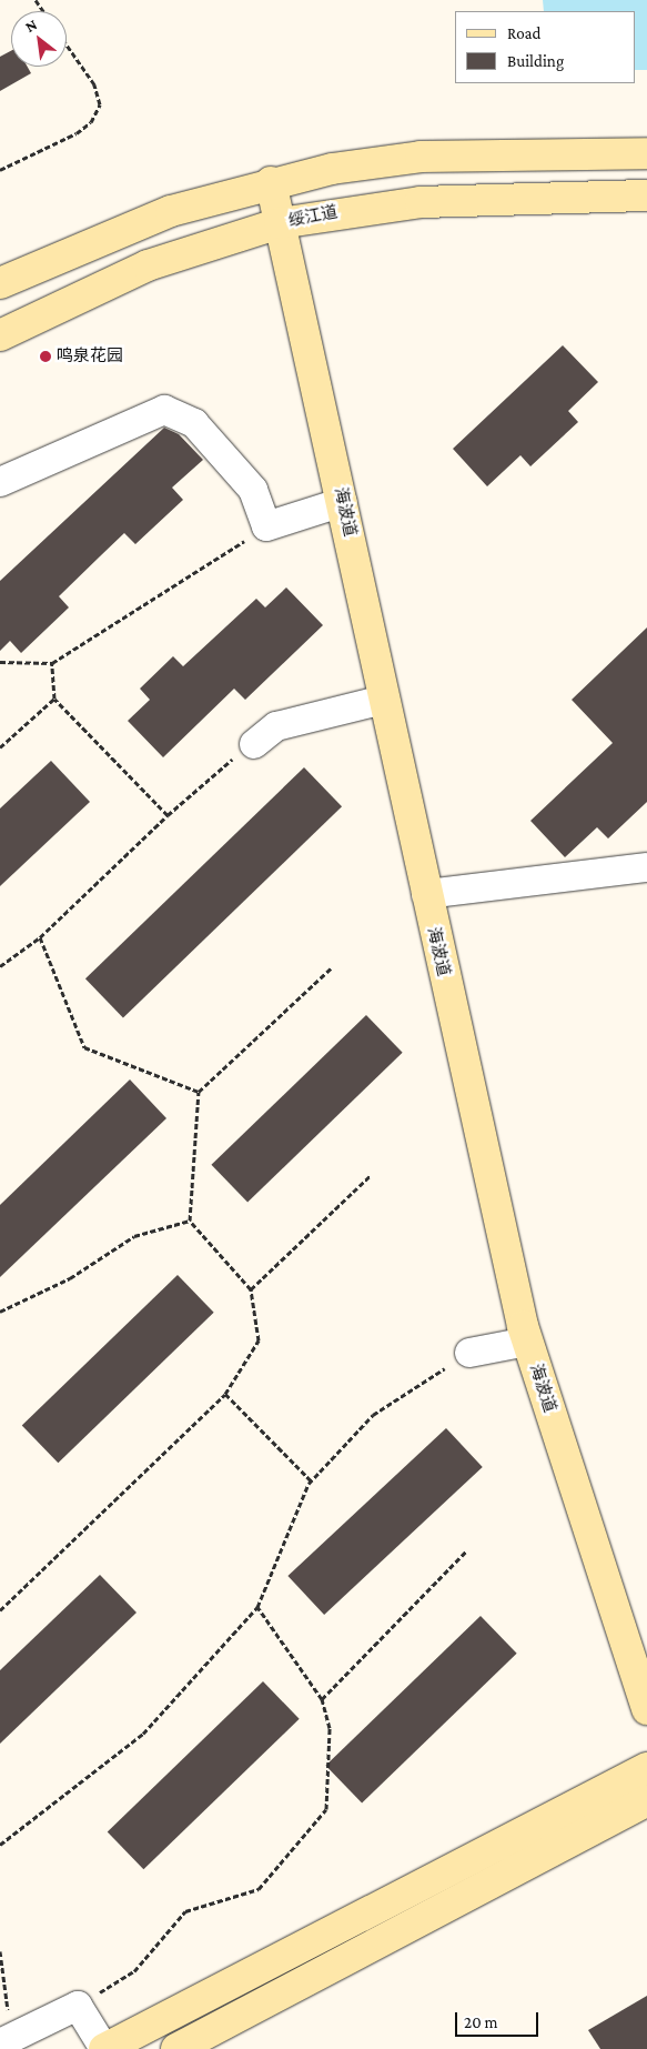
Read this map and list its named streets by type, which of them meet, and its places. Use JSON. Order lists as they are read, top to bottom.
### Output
{
  "streets": {
    "street": ["绥江道", "海波道"]
  },
  "crossings": [
    ["绥江道", "海波道"]
  ],
  "places": ["鸣泉花园"],
  "legend": ["Road", "Building"],
  "scale_bar": "20 m",
  "north": "top left"
}
